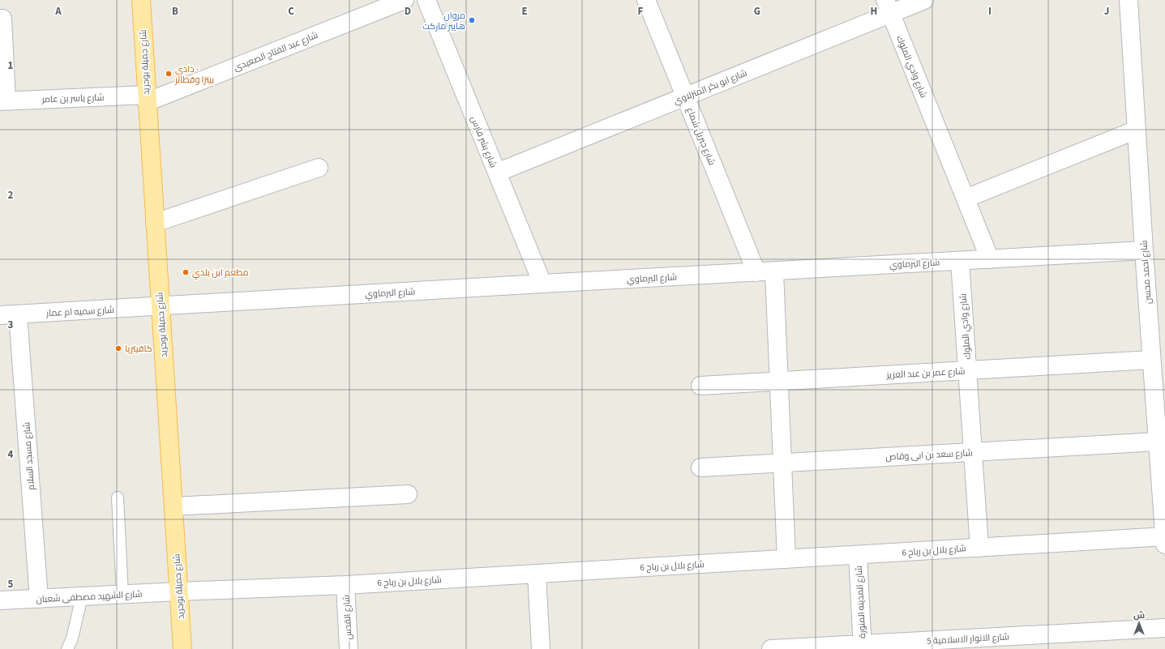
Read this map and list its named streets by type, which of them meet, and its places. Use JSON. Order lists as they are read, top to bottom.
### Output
{
  "streets": {
    "main road": ["شارع جميلة بوحريد"],
    "street": [
      "شارع عبد الفتاح الصعيدى",
      "شارع وادي الملوك",
      "شارع ابو بكر المنزلاوي",
      "شارع ياسر بن عامر",
      "شارع جبريل شماع",
      "شارع بشر فارس",
      "شارع البرماوي",
      "شارع احمد محسن",
      "شارع سميه ام عمار",
      "شارع عمر بن عبد العزيز",
      "شارع سعد بن ابى وقاص",
      "شارع مسجد السلام",
      "شارع بلال بن رباح 6",
      "شارع الشهيد مصطفى شعبان",
      "شارع المدينه المنورة",
      "شارع القدس",
      "شارع الانوار الاسلامية 5"
    ]
  },
  "crossings": [
    ["شارع عبد الفتاح الصعيدى", "شارع جميلة بوحريد"],
    ["شارع عبد الفتاح الصعيدى", "شارع ياسر بن عامر"],
    ["شارع جميلة بوحريد", "شارع ياسر بن عامر"],
    ["شارع جميلة بوحريد", "شارع البرماوي"],
    ["شارع جميلة بوحريد", "شارع سميه ام عمار"],
    ["شارع جميلة بوحريد", "شارع بلال بن رباح 6"],
    ["شارع جميلة بوحريد", "شارع الشهيد مصطفى شعبان"],
    ["شارع وادي الملوك", "شارع ابو بكر المنزلاوي"],
    ["شارع وادي الملوك", "شارع البرماوي"],
    ["شارع وادي الملوك", "شارع عمر بن عبد العزيز"],
    ["شارع وادي الملوك", "شارع سعد بن ابى وقاص"],
    ["شارع وادي الملوك", "شارع بلال بن رباح 6"],
    ["شارع ابو بكر المنزلاوي", "شارع جبريل شماع"],
    ["شارع ابو بكر المنزلاوي", "شارع بشر فارس"],
    ["شارع جبريل شماع", "شارع البرماوي"],
    ["شارع بشر فارس", "شارع البرماوي"],
    ["شارع البرماوي", "شارع احمد محسن"],
    ["شارع البرماوي", "شارع سميه ام عمار"],
    ["شارع احمد محسن", "شارع عمر بن عبد العزيز"],
    ["شارع احمد محسن", "شارع سعد بن ابى وقاص"],
    ["شارع احمد محسن", "شارع بلال بن رباح 6"],
    ["شارع سميه ام عمار", "شارع مسجد السلام"],
    ["شارع مسجد السلام", "شارع الشهيد مصطفى شعبان"],
    ["شارع بلال بن رباح 6", "شارع الشهيد مصطفى شعبان"],
    ["شارع بلال بن رباح 6", "شارع المدينه المنورة"],
    ["شارع بلال بن رباح 6", "شارع القدس"],
    ["شارع المدينه المنورة", "شارع الانوار الاسلامية 5"]
  ],
  "places": [
    "مروان هايبر ماركت",
    "دادي - بيتزا وفطائر",
    "مطعم ابن بلدي",
    "كافيتريا"
  ],
  "north": "top",
  "grid": {
    "columns": [
      "A",
      "B",
      "C",
      "D",
      "E",
      "F",
      "G",
      "H",
      "I",
      "J"
    ],
    "rows": [
      "1",
      "2",
      "3",
      "4",
      "5"
    ]
  }
}
